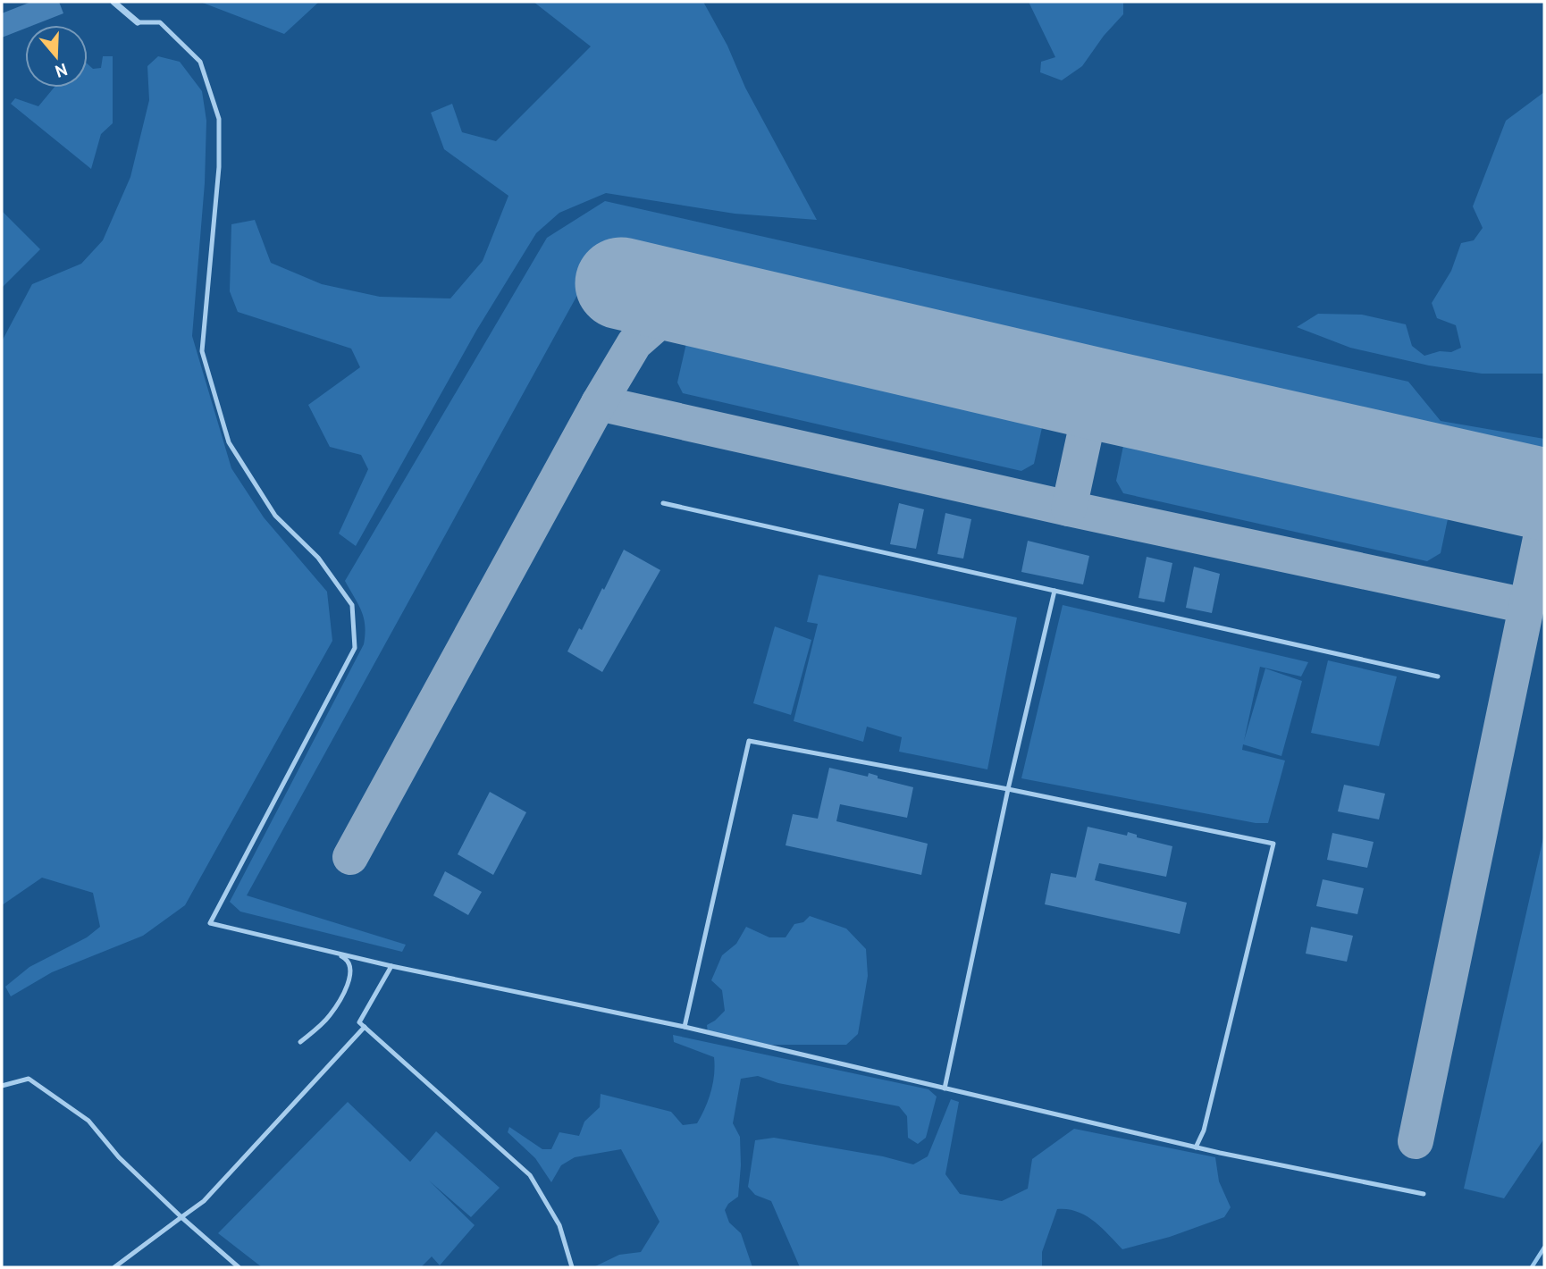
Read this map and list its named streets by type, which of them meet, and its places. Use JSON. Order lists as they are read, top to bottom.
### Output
{
  "north": "bottom"
}
